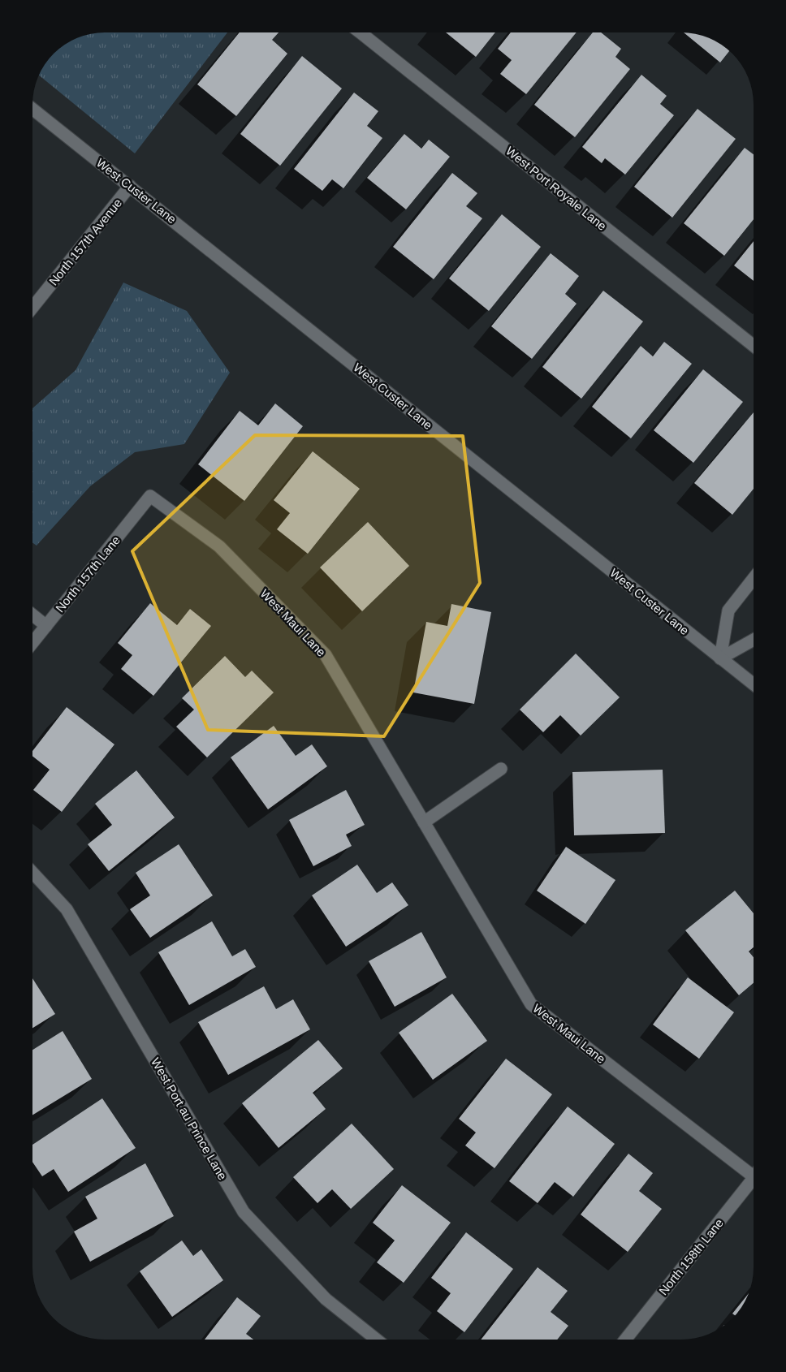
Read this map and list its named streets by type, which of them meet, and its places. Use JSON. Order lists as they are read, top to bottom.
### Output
{
  "streets": {
    "street": [
      "West Port Royale Lane",
      "West Custer Lane",
      "North 157th Avenue",
      "North 157th Lane",
      "West Maui Lane",
      "West Port au Prince Lane",
      "North 158th Lane"
    ]
  },
  "crossings": [
    ["West Custer Lane", "North 157th Avenue"],
    ["North 157th Lane", "West Maui Lane"]
  ]
}
